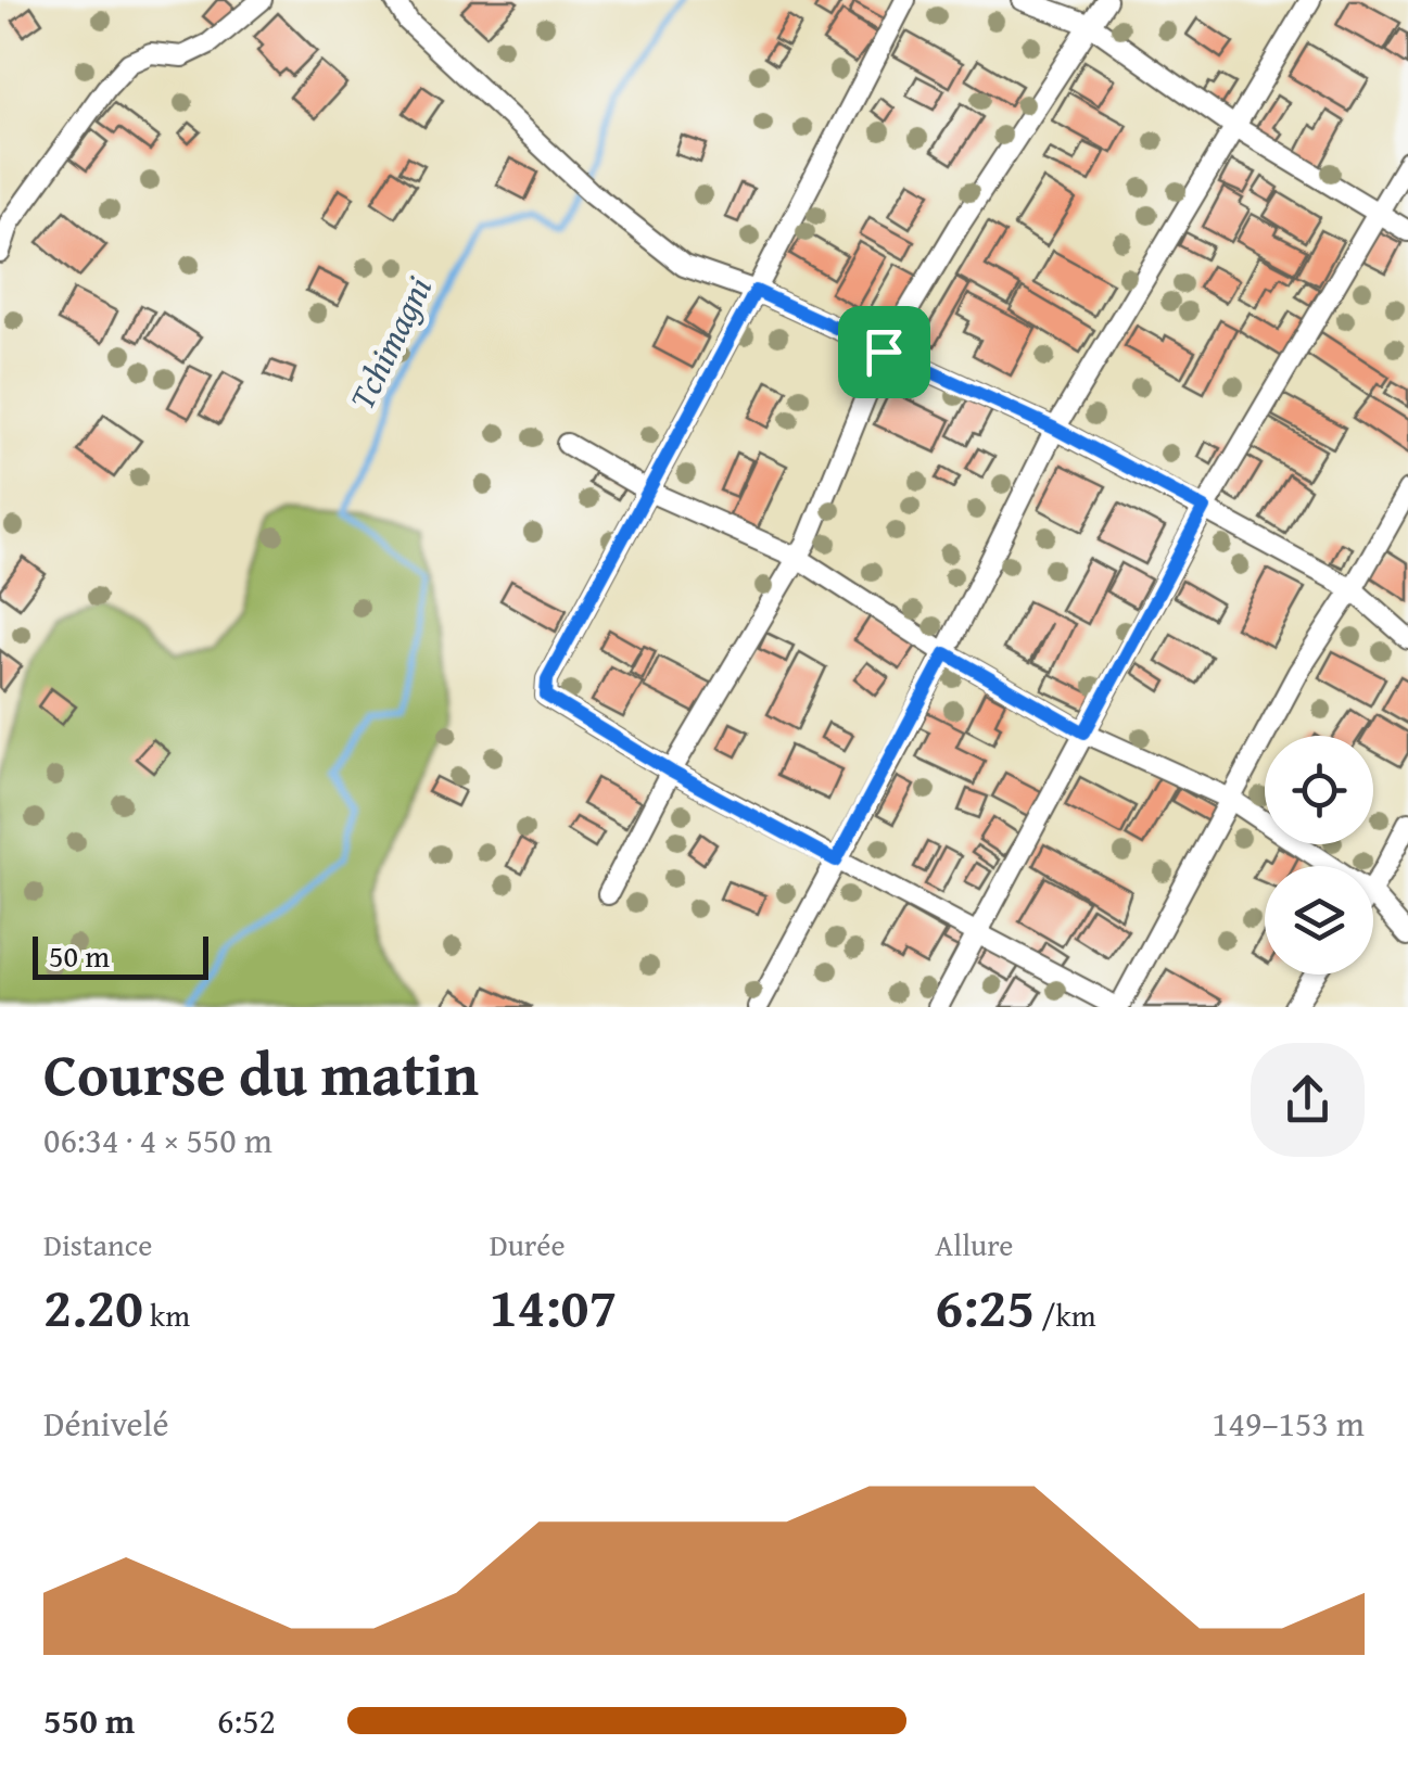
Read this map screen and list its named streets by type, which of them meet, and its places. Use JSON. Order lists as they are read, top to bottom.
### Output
{
  "water": ["Tchimagni"],
  "scale_bar": "50 m",
  "page": {
    "scale": "50 m",
    "heading": ["Course du matin", "06:34 · 4 × 550 m"],
    "stats": [
      ["Distance", "2.20 km"],
      ["Durée", "14:07"],
      ["Allure", "6:25 /km"]
    ],
    "chart": ["Dénivelé", "149–153 m"],
    "list": [
      {
        "name": "550 m",
        "note": "6:52"
      }
    ]
  }
}
